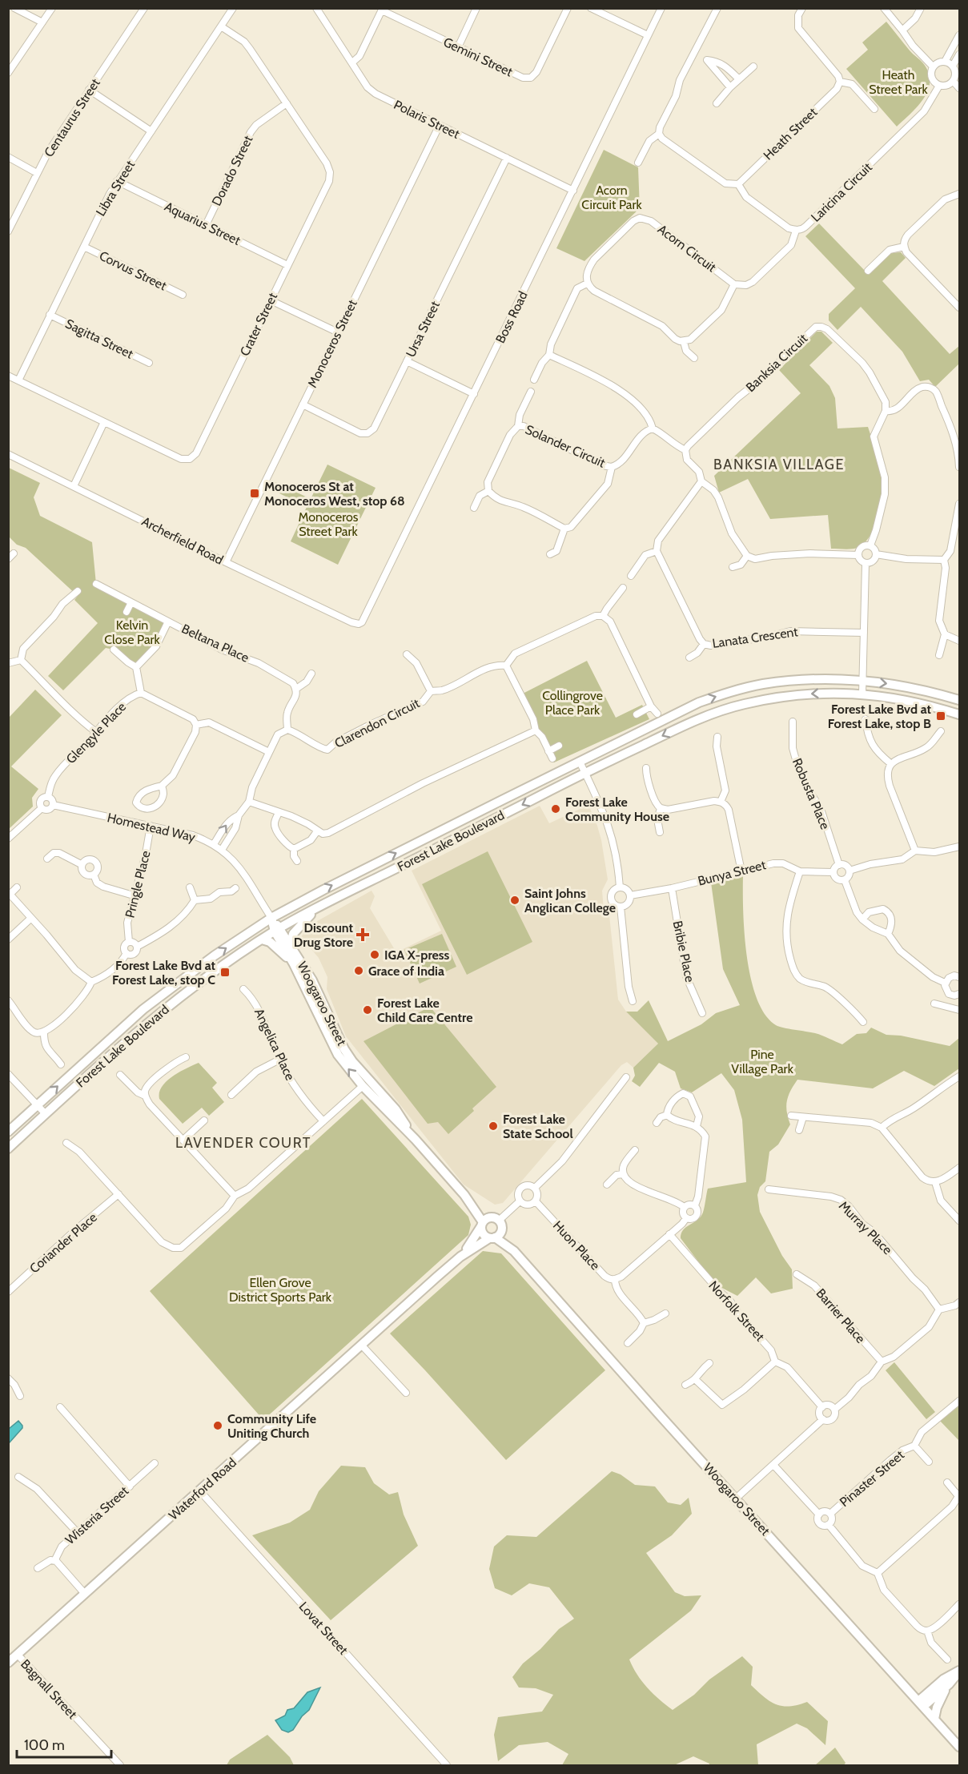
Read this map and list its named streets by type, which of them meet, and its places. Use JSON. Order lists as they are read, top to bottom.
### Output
{
  "streets": {
    "main road": ["Forest Lake Boulevard", "Woogaroo Street", "Waterford Road"],
    "street": [
      "Gemini Street",
      "Centaurus Street",
      "Polaris Street",
      "Heath Street",
      "Dorado Street",
      "Libra Street",
      "Laricina Circuit",
      "Aquarius Street",
      "Acorn Circuit",
      "Corvus Street",
      "Boss Road",
      "Crater Street",
      "Ursa Street",
      "Sagitta Street",
      "Monoceros Street",
      "Banksia Circuit",
      "Solander Circuit",
      "Archerfield Road",
      "Lanata Crescent",
      "Beltana Place",
      "Clarendon Circuit",
      "Glengyle Place",
      "Robusta Place",
      "Homestead Way",
      "Bunya Street",
      "Pringle Place",
      "Bribie Place",
      "Angelica Place",
      "Murray Place",
      "Coriander Place",
      "Huon Place",
      "Norfolk Street",
      "Barrier Place",
      "Pinaster Street",
      "Wisteria Street",
      "Lovat Street",
      "Bagnall Street"
    ]
  },
  "crossings": [
    ["Polaris Street", "Boss Road"],
    ["Polaris Street", "Ursa Street"],
    ["Polaris Street", "Monoceros Street"],
    ["Dorado Street", "Aquarius Street"],
    ["Dorado Street", "Crater Street"],
    ["Libra Street", "Aquarius Street"],
    ["Libra Street", "Corvus Street"],
    ["Libra Street", "Crater Street"],
    ["Libra Street", "Sagitta Street"],
    ["Aquarius Street", "Crater Street"],
    ["Boss Road", "Archerfield Road"],
    ["Ursa Street", "Monoceros Street"],
    ["Monoceros Street", "Archerfield Road"],
    ["Glengyle Place", "Homestead Way"],
    ["Robusta Place", "Bunya Street"],
    ["Homestead Way", "Forest Lake Boulevard"],
    ["Homestead Way", "Pringle Place"],
    ["Homestead Way", "Woogaroo Street"],
    ["Forest Lake Boulevard", "Woogaroo Street"],
    ["Bunya Street", "Bribie Place"],
    ["Woogaroo Street", "Waterford Road"],
    ["Waterford Road", "Lovat Street"],
    ["Waterford Road", "Bagnall Street"]
  ],
  "districts": ["BANKSIA VILLAGE", "LAVENDER COURT"],
  "parks": [
    "Heath Street Park",
    "Acorn Circuit Park",
    "Monoceros Street Park",
    "Kelvin Close Park",
    "Collingrove Place Park",
    "Pine Village Park",
    "Ellen Grove District Sports Park"
  ],
  "places": {
    "transit": ["Monoceros St at Monoceros West, stop 68", "Forest Lake Bvd at Forest Lake, stop B", "Forest Lake Bvd at Forest Lake, stop C"],
    "other": [
      "Forest Lake Community House",
      "Saint Johns Anglican College",
      "IGA X-press",
      "Grace of India",
      "Forest Lake Child Care Centre",
      "Forest Lake State School",
      "Community Life Uniting Church"
    ],
    "health": ["Discount Drug Store"]
  },
  "scale_bar": "100 m"
}
